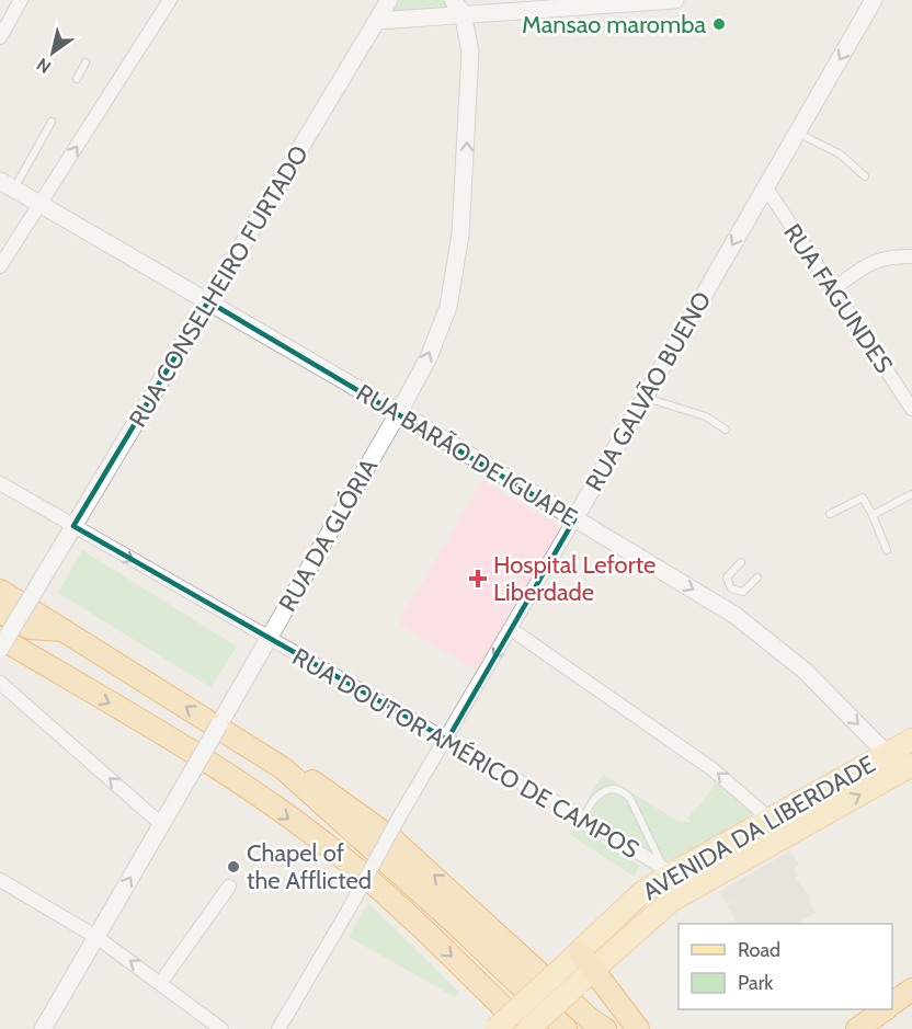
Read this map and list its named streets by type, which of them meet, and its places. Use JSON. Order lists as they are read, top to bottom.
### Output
{
  "streets": {
    "main road": ["AVENIDA DA LIBERDADE"],
    "street": [
      "RUA CONSELHEIRO FURTADO",
      "RUA FAGUNDES",
      "RUA GALVÃO BUENO",
      "RUA BARÃO DE IGUAPE",
      "RUA DA GLÓRIA",
      "RUA DOUTOR AMÉRICO DE CAMPOS"
    ]
  },
  "crossings": [
    ["RUA CONSELHEIRO FURTADO", "RUA BARÃO DE IGUAPE"],
    ["RUA CONSELHEIRO FURTADO", "RUA DOUTOR AMÉRICO DE CAMPOS"],
    ["RUA FAGUNDES", "RUA GALVÃO BUENO"],
    ["RUA GALVÃO BUENO", "RUA BARÃO DE IGUAPE"],
    ["RUA GALVÃO BUENO", "RUA DOUTOR AMÉRICO DE CAMPOS"],
    ["RUA BARÃO DE IGUAPE", "RUA DA GLÓRIA"],
    ["RUA BARÃO DE IGUAPE", "AVENIDA DA LIBERDADE"],
    ["RUA DA GLÓRIA", "RUA DOUTOR AMÉRICO DE CAMPOS"],
    ["RUA DOUTOR AMÉRICO DE CAMPOS", "AVENIDA DA LIBERDADE"]
  ],
  "one_way": ["RUA GALVÃO BUENO", "RUA DA GLÓRIA"],
  "places": {
    "other": ["Mansao maromba", "Chapel of the Afflicted"],
    "health": ["Hospital Leforte Liberdade"]
  },
  "legend": ["Road", "Park"],
  "north": "bottom left"
}
